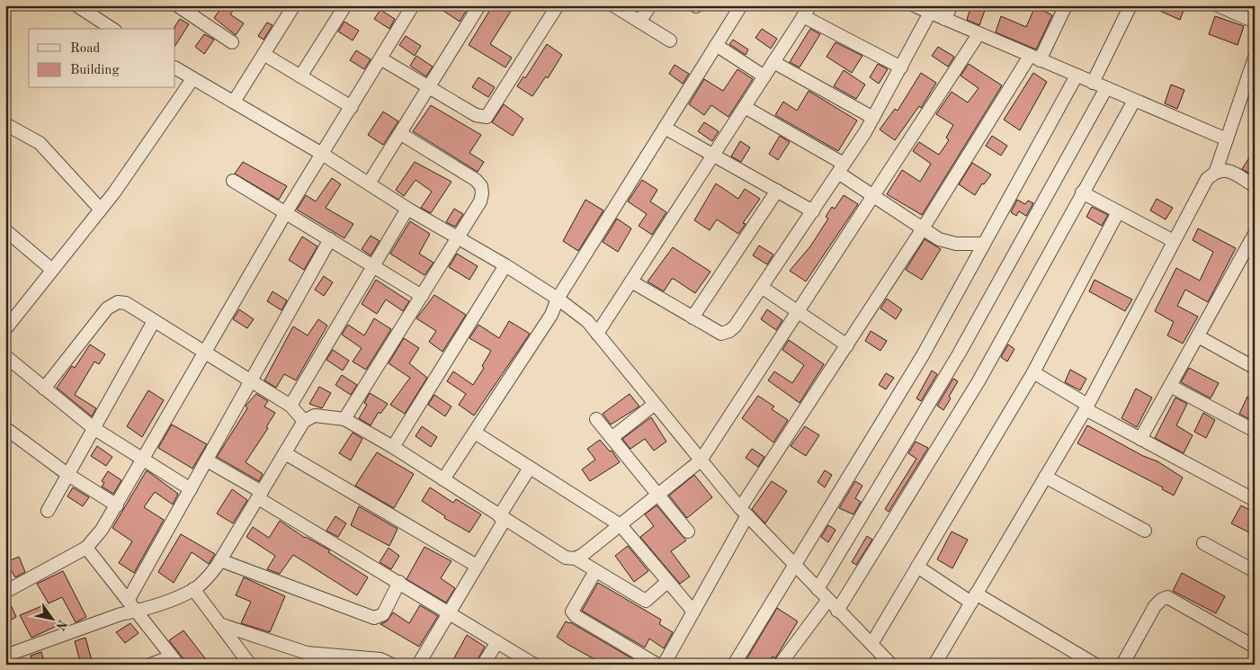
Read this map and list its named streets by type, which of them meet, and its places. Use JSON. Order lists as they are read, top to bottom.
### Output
{
  "legend": ["Road", "Building"],
  "north": "bottom right"
}
